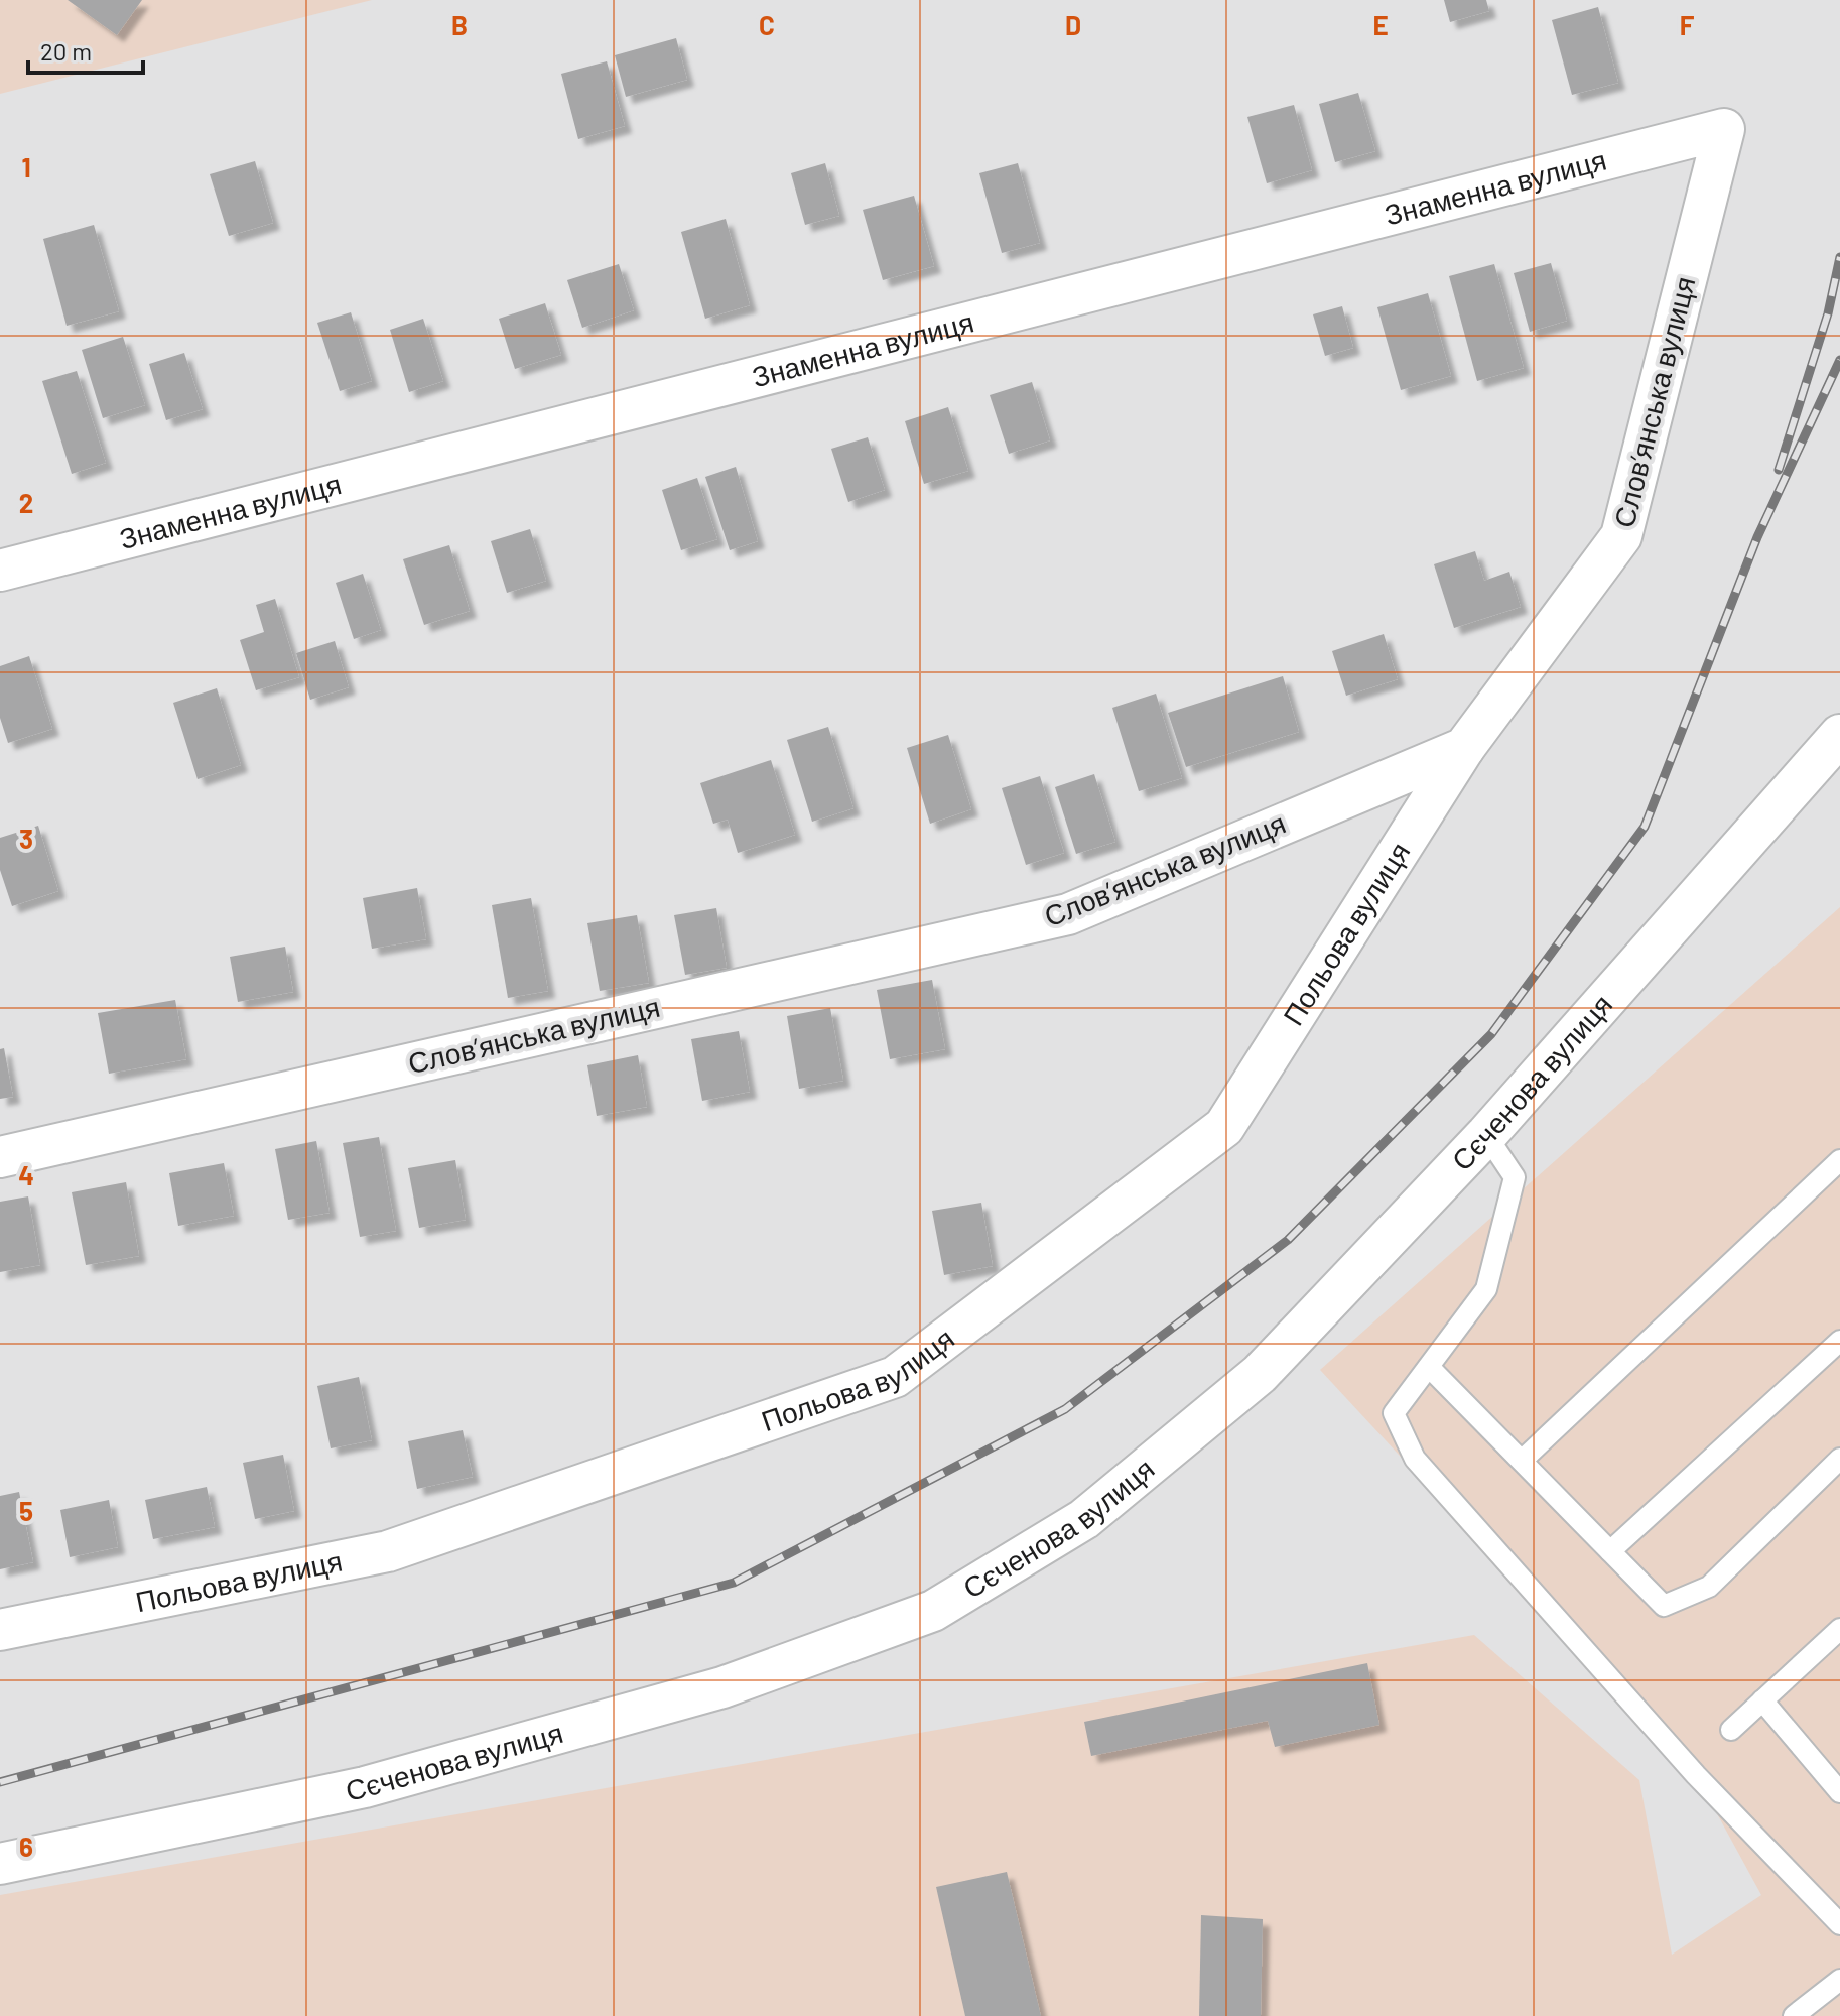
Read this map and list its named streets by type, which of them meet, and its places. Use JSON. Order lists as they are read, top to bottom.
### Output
{
  "streets": {
    "street": [
      "Знаменна вулиця",
      "Слов’янська вулиця",
      "Польова вулиця",
      "Сєченова вулиця"
    ]
  },
  "crossings": [
    ["Знаменна вулиця", "Слов’янська вулиця"],
    ["Слов’янська вулиця", "Польова вулиця"]
  ],
  "scale_bar": "20 m",
  "grid": {
    "columns": [
      "B",
      "C",
      "D",
      "E",
      "F"
    ],
    "rows": [
      "1",
      "2",
      "3",
      "4",
      "5",
      "6"
    ]
  }
}
